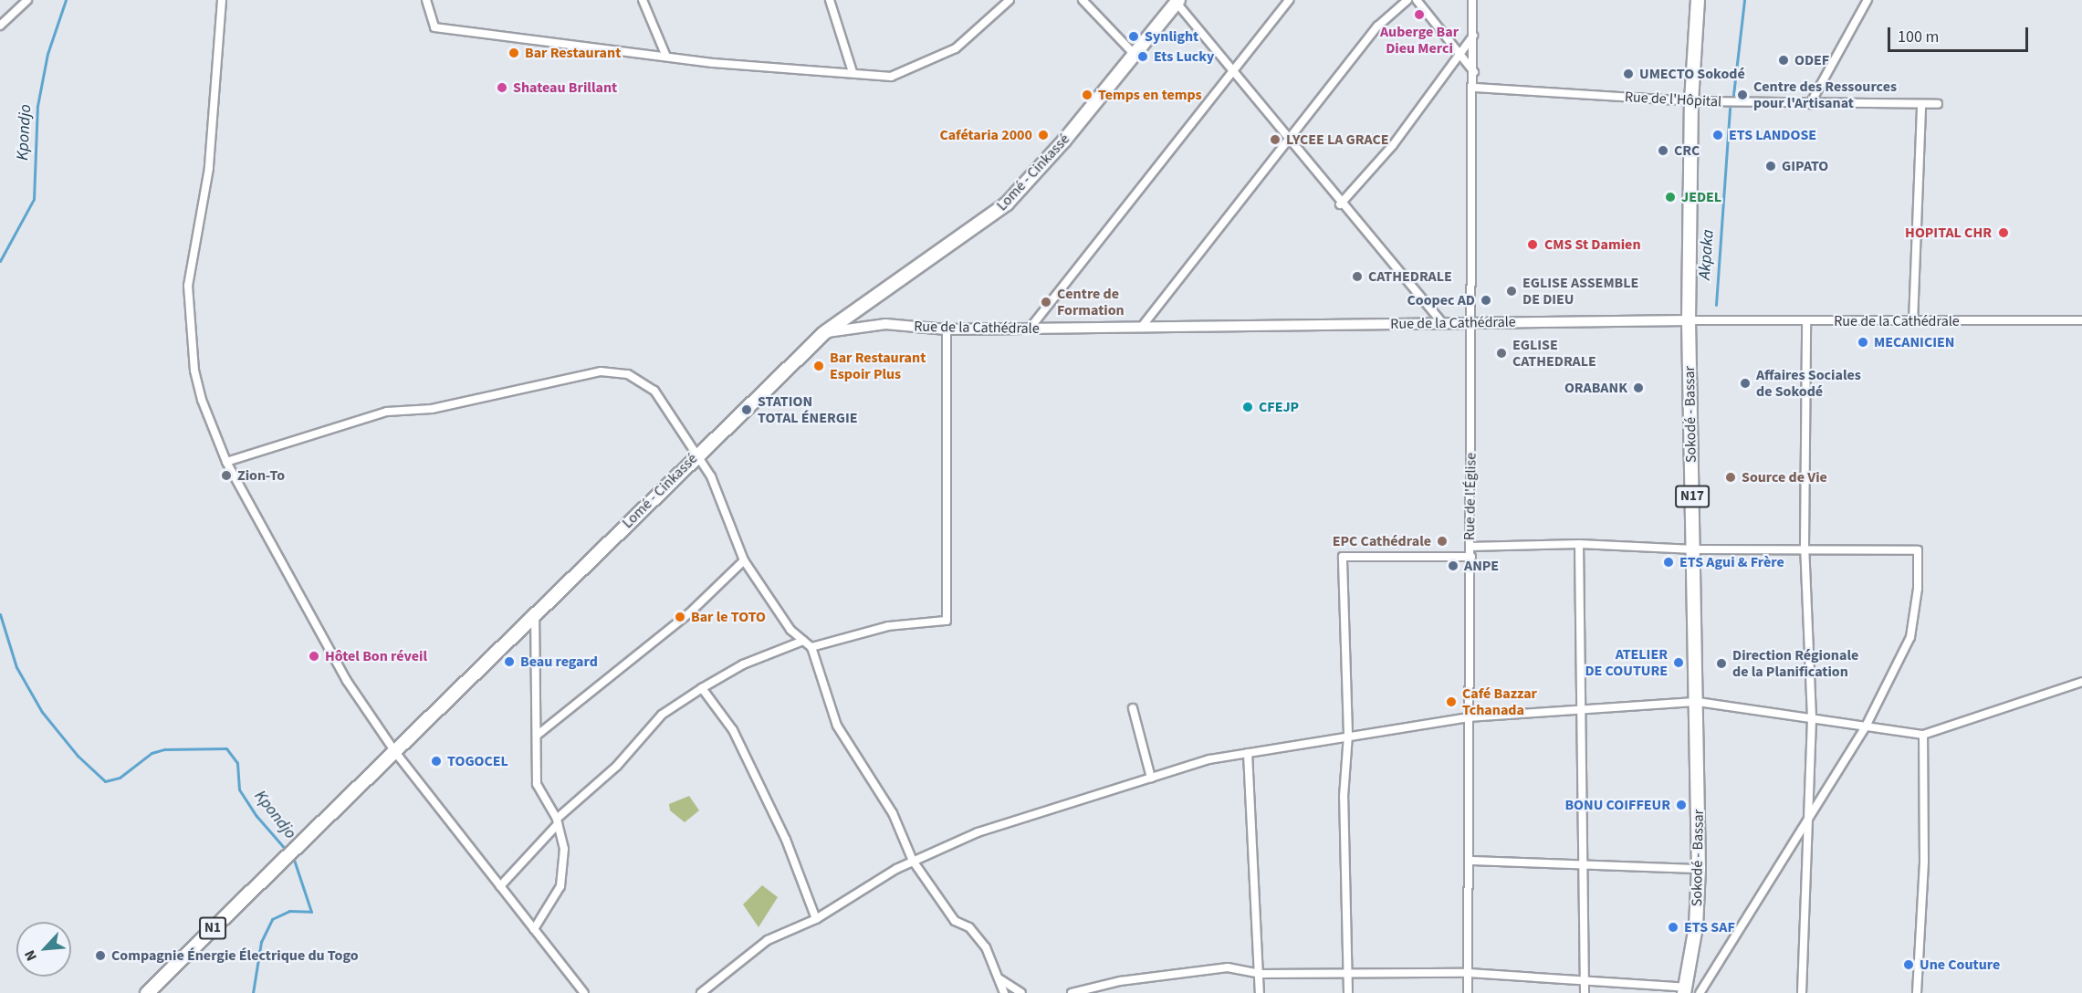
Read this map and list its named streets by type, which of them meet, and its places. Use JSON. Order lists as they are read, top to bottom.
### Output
{
  "streets": {
    "main road": [
      "Lomé - Cinkassé",
      "Sokodé - Bassar",
      "N17",
      "N1"
    ],
    "street": ["Rue de l'Hôpital", "Rue de la Cathédrale", "Rue de l'Église"]
  },
  "crossings": [
    ["Rue de l'Hôpital", "Sokodé - Bassar"],
    ["Rue de l'Hôpital", "Rue de l'Église"],
    ["Lomé - Cinkassé", "Rue de la Cathédrale"],
    ["Rue de la Cathédrale", "Sokodé - Bassar"],
    ["Rue de la Cathédrale", "Rue de l'Église"]
  ],
  "water": ["Kpondjo", "Akpaka"],
  "places": [
    "Auberge Bar Dieu Merci",
    "Synlight",
    "Bar Restaurant",
    "Ets Lucky",
    "ODEF",
    "UMECTO Sokodé",
    "Shateau Brillant",
    "Temps en temps",
    "Centre des Ressources pour l'Artisanat",
    "Cafétaria 2000",
    "ETS LANDOSE",
    "LYCEE LA GRACE",
    "CRC",
    "GIPATO",
    "JEDEL",
    "HOPITAL CHR",
    "CMS St Damien",
    "CATHEDRALE",
    "EGLISE ASSEMBLE DE DIEU",
    "Coopec AD",
    "Centre de Formation",
    "MECANICIEN",
    "EGLISE CATHEDRALE",
    "Bar Restaurant Espoir Plus",
    "Affaires Sociales de Sokodé",
    "ORABANK",
    "CFEJP",
    "STATION TOTAL ÉNERGIE",
    "Zion-To",
    "Source de Vie",
    "EPC Cathédrale",
    "ETS Agui & Frère",
    "ANPE",
    "Bar le TOTO",
    "Hôtel Bon réveil",
    "Beau regard",
    "ATELIER DE COUTURE",
    "Direction Régionale de la Planification",
    "Café Bazzar Tchanada",
    "TOGOCEL",
    "BONU COIFFEUR",
    "ETS SAF",
    "Compagnie Énergie Électrique du Togo",
    "Une Couture"
  ],
  "scale_bar": "100 m",
  "north": "bottom left"
}
